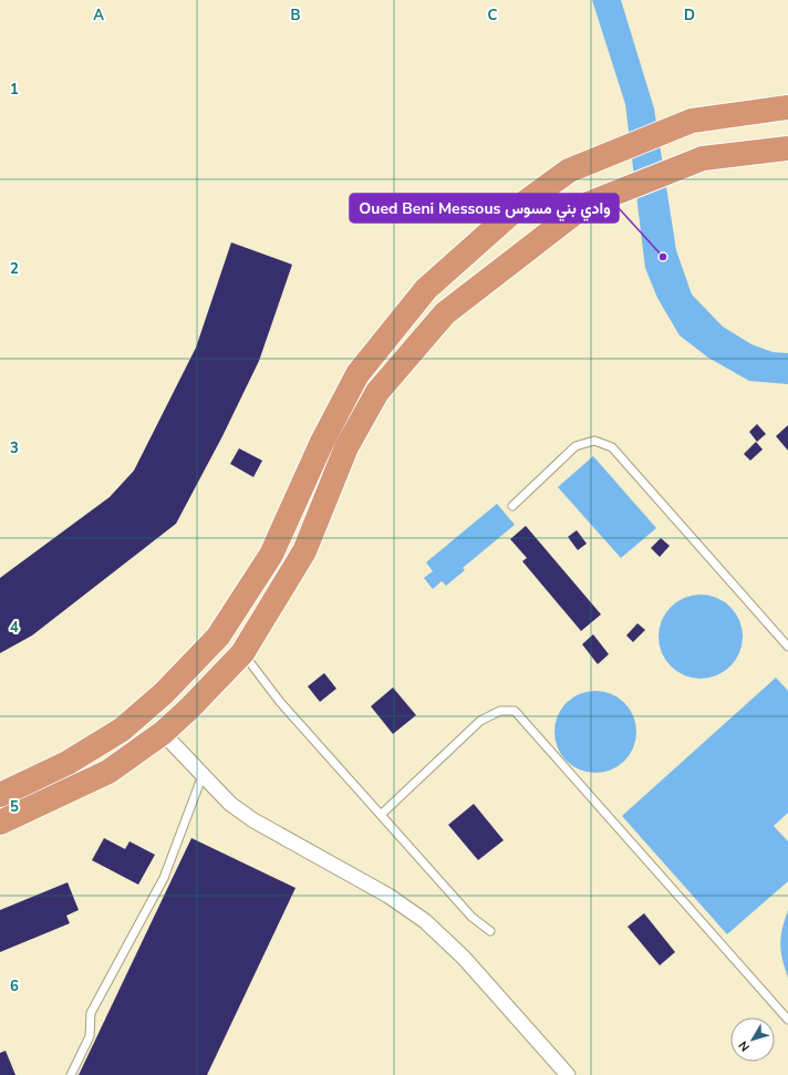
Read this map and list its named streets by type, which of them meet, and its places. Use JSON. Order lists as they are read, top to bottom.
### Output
{
  "places": ["Oued Beni Messous وادي بني مسوس"],
  "north": "bottom left",
  "grid": {
    "columns": [
      "A",
      "B",
      "C",
      "D"
    ],
    "rows": [
      "1",
      "2",
      "3",
      "4",
      "5",
      "6"
    ]
  }
}
